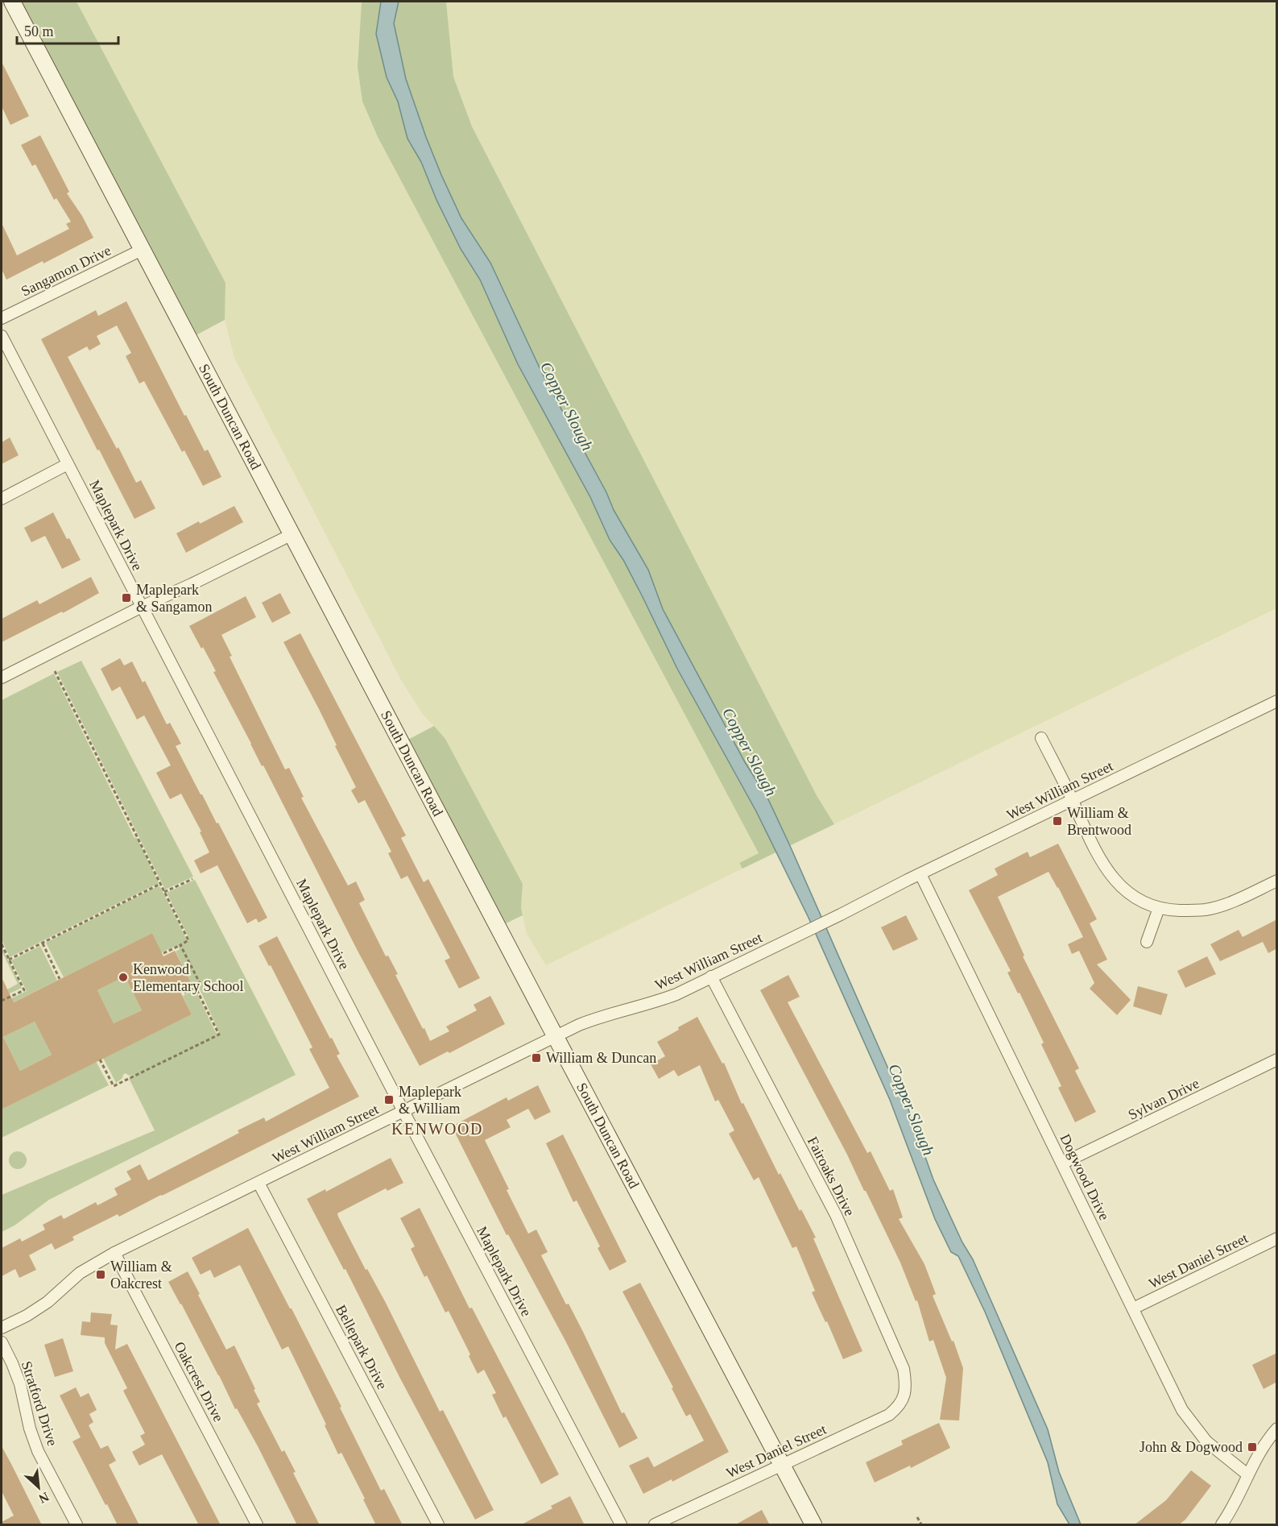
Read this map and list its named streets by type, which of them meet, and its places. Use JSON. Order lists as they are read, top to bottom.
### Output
{
  "streets": {
    "main road": ["South Duncan Road"],
    "street": [
      "Sangamon Drive",
      "Maplepark Drive",
      "West William Street",
      "Sylvan Drive",
      "Fairoaks Drive",
      "Dogwood Drive",
      "West Daniel Street",
      "Bellepark Drive",
      "Oakcrest Drive",
      "Stratford Drive"
    ]
  },
  "crossings": [
    ["Sangamon Drive", "South Duncan Road"],
    ["South Duncan Road", "West William Street"],
    ["South Duncan Road", "West Daniel Street"],
    ["Maplepark Drive", "West William Street"],
    ["West William Street", "Fairoaks Drive"],
    ["West William Street", "Dogwood Drive"],
    ["West William Street", "Bellepark Drive"],
    ["West William Street", "Oakcrest Drive"],
    ["Sylvan Drive", "Dogwood Drive"],
    ["Fairoaks Drive", "West Daniel Street"],
    ["Dogwood Drive", "West Daniel Street"]
  ],
  "districts": ["KENWOOD"],
  "water": ["Copper Slough"],
  "places": {
    "transit": [
      "Maplepark & Sangamon",
      "William & Brentwood",
      "William & Duncan",
      "Maplepark & William",
      "William & Oakcrest",
      "John & Dogwood"
    ],
    "other": ["Kenwood Elementary School"]
  },
  "scale_bar": "50 m",
  "north": "bottom right"
}
